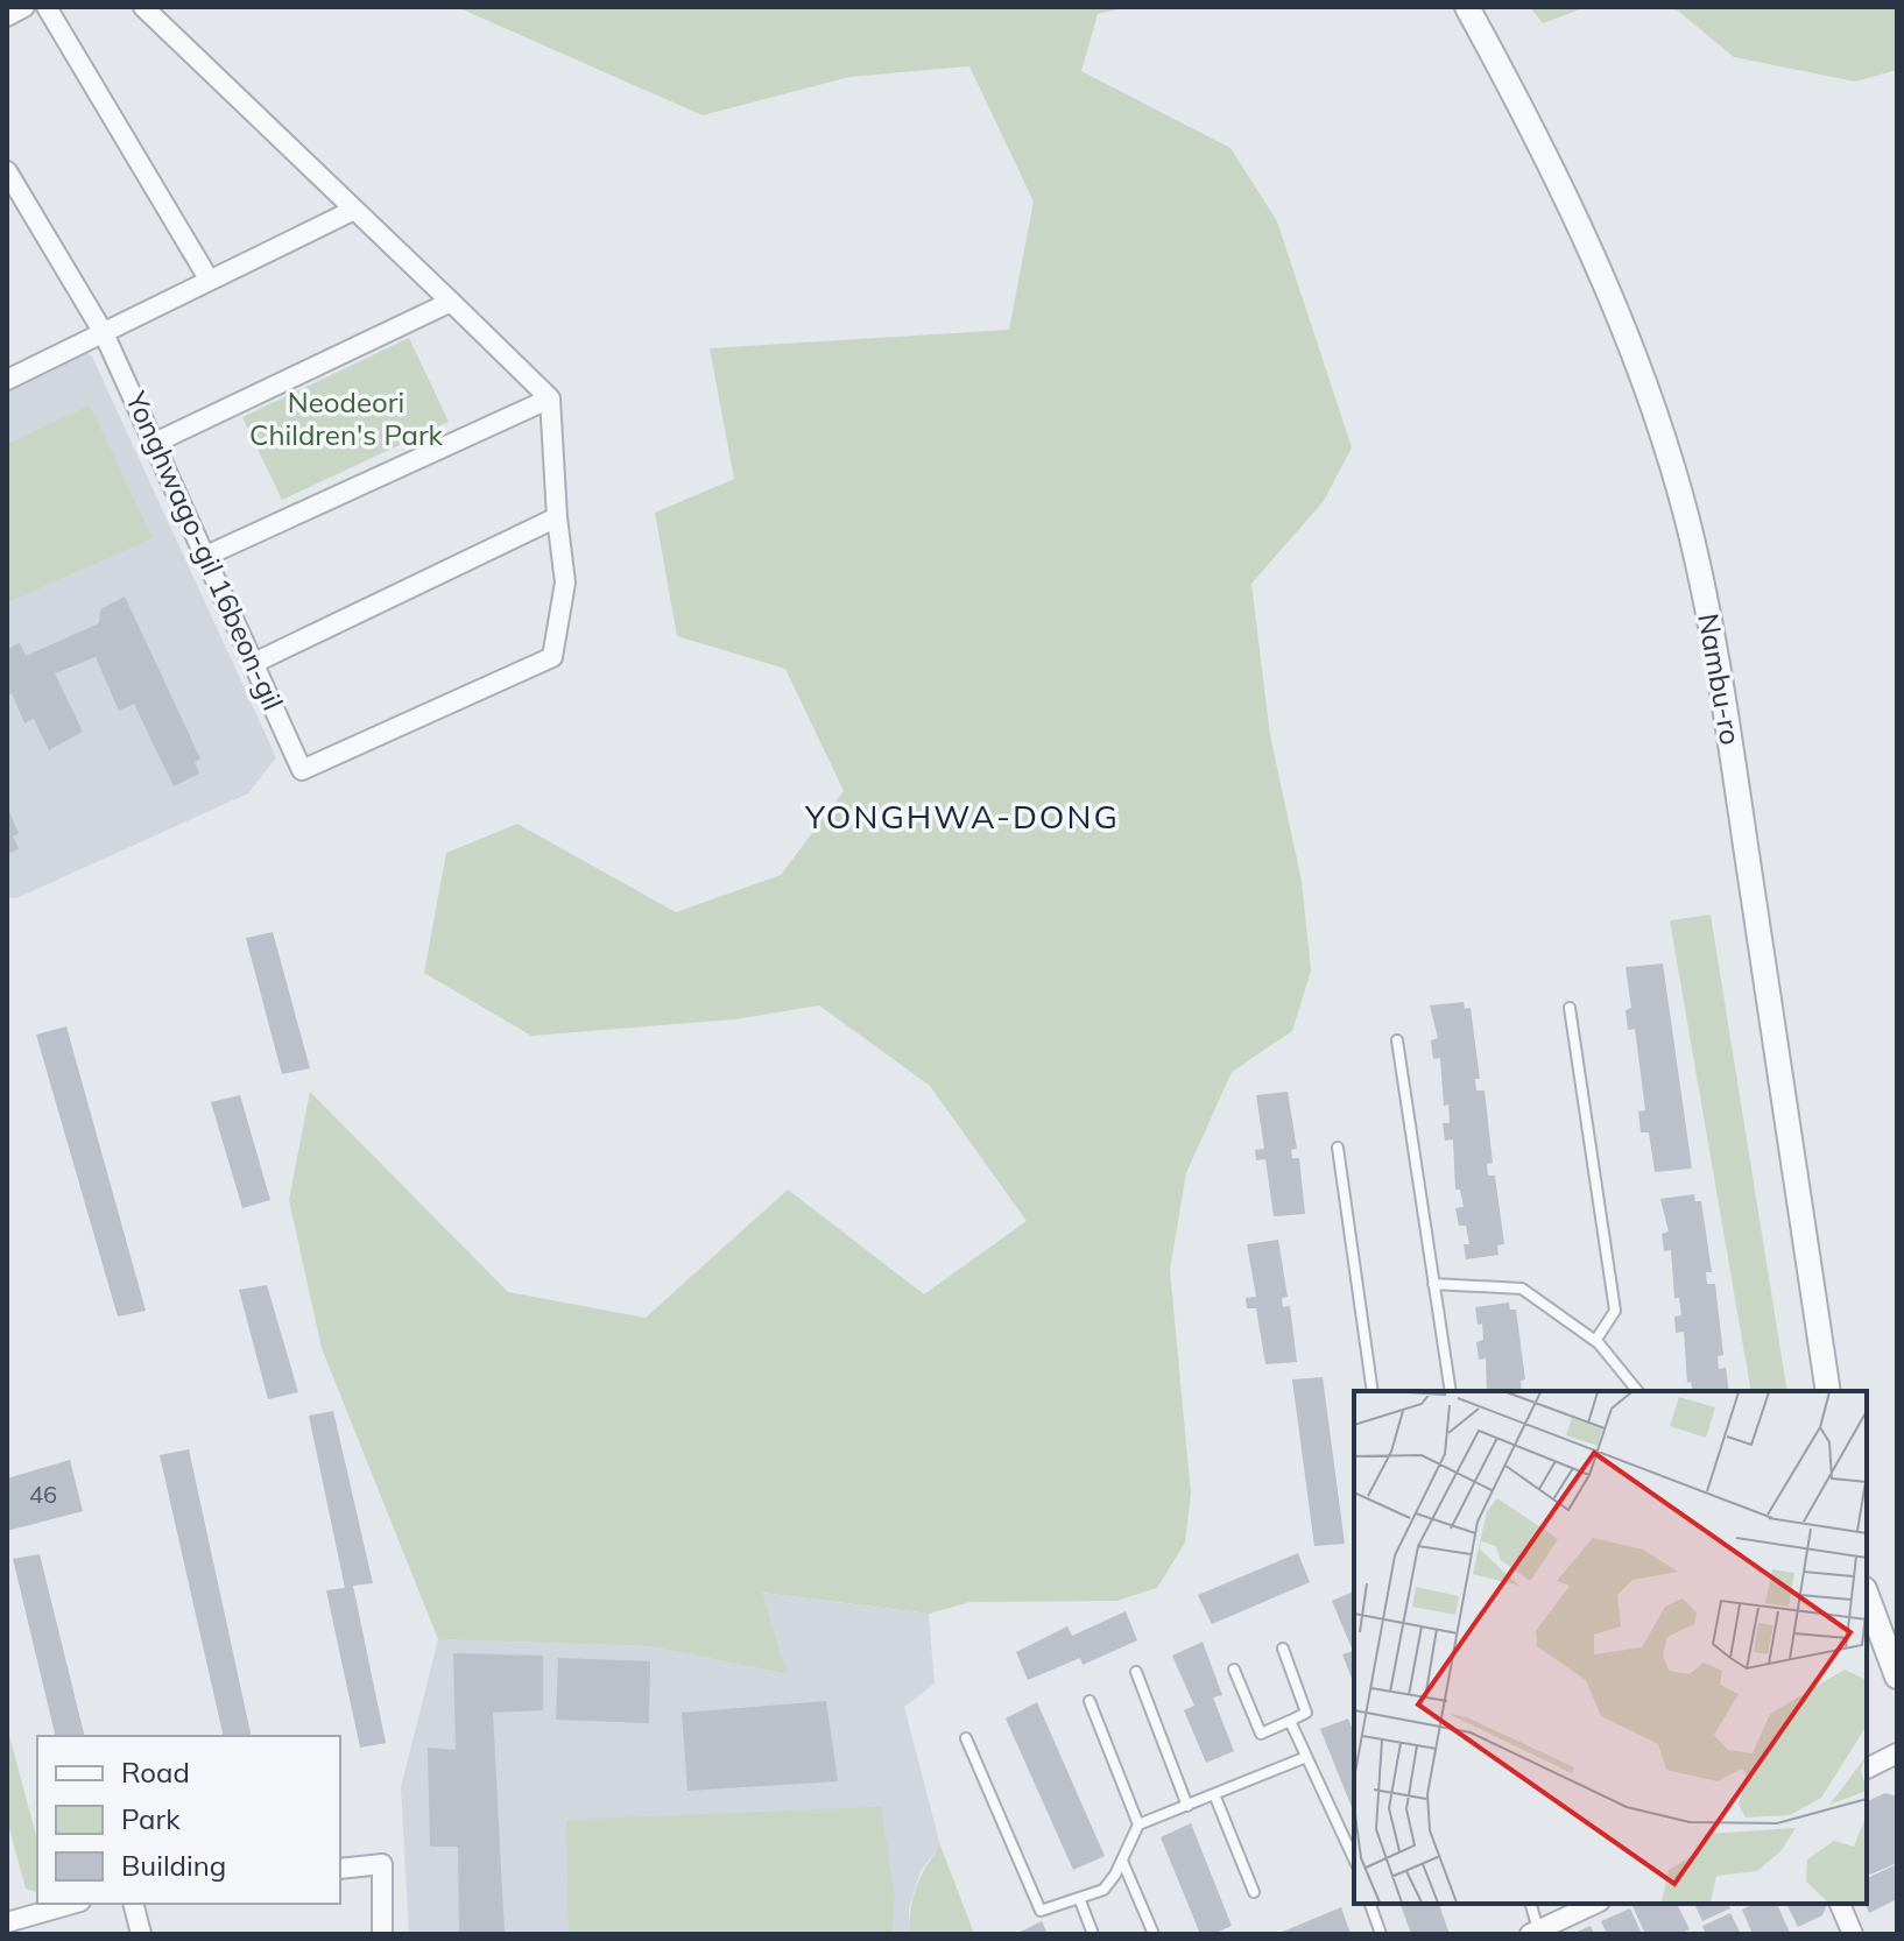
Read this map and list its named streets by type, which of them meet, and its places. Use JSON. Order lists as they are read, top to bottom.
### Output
{
  "streets": {
    "street": ["Yonghwago-gil 16beon-gil", "Nambu-ro"]
  },
  "districts": ["YONGHWA-DONG"],
  "parks": ["Neodeori Children's Park"],
  "house_numbers": ["46"],
  "legend": ["Road", "Park", "Building"]
}
